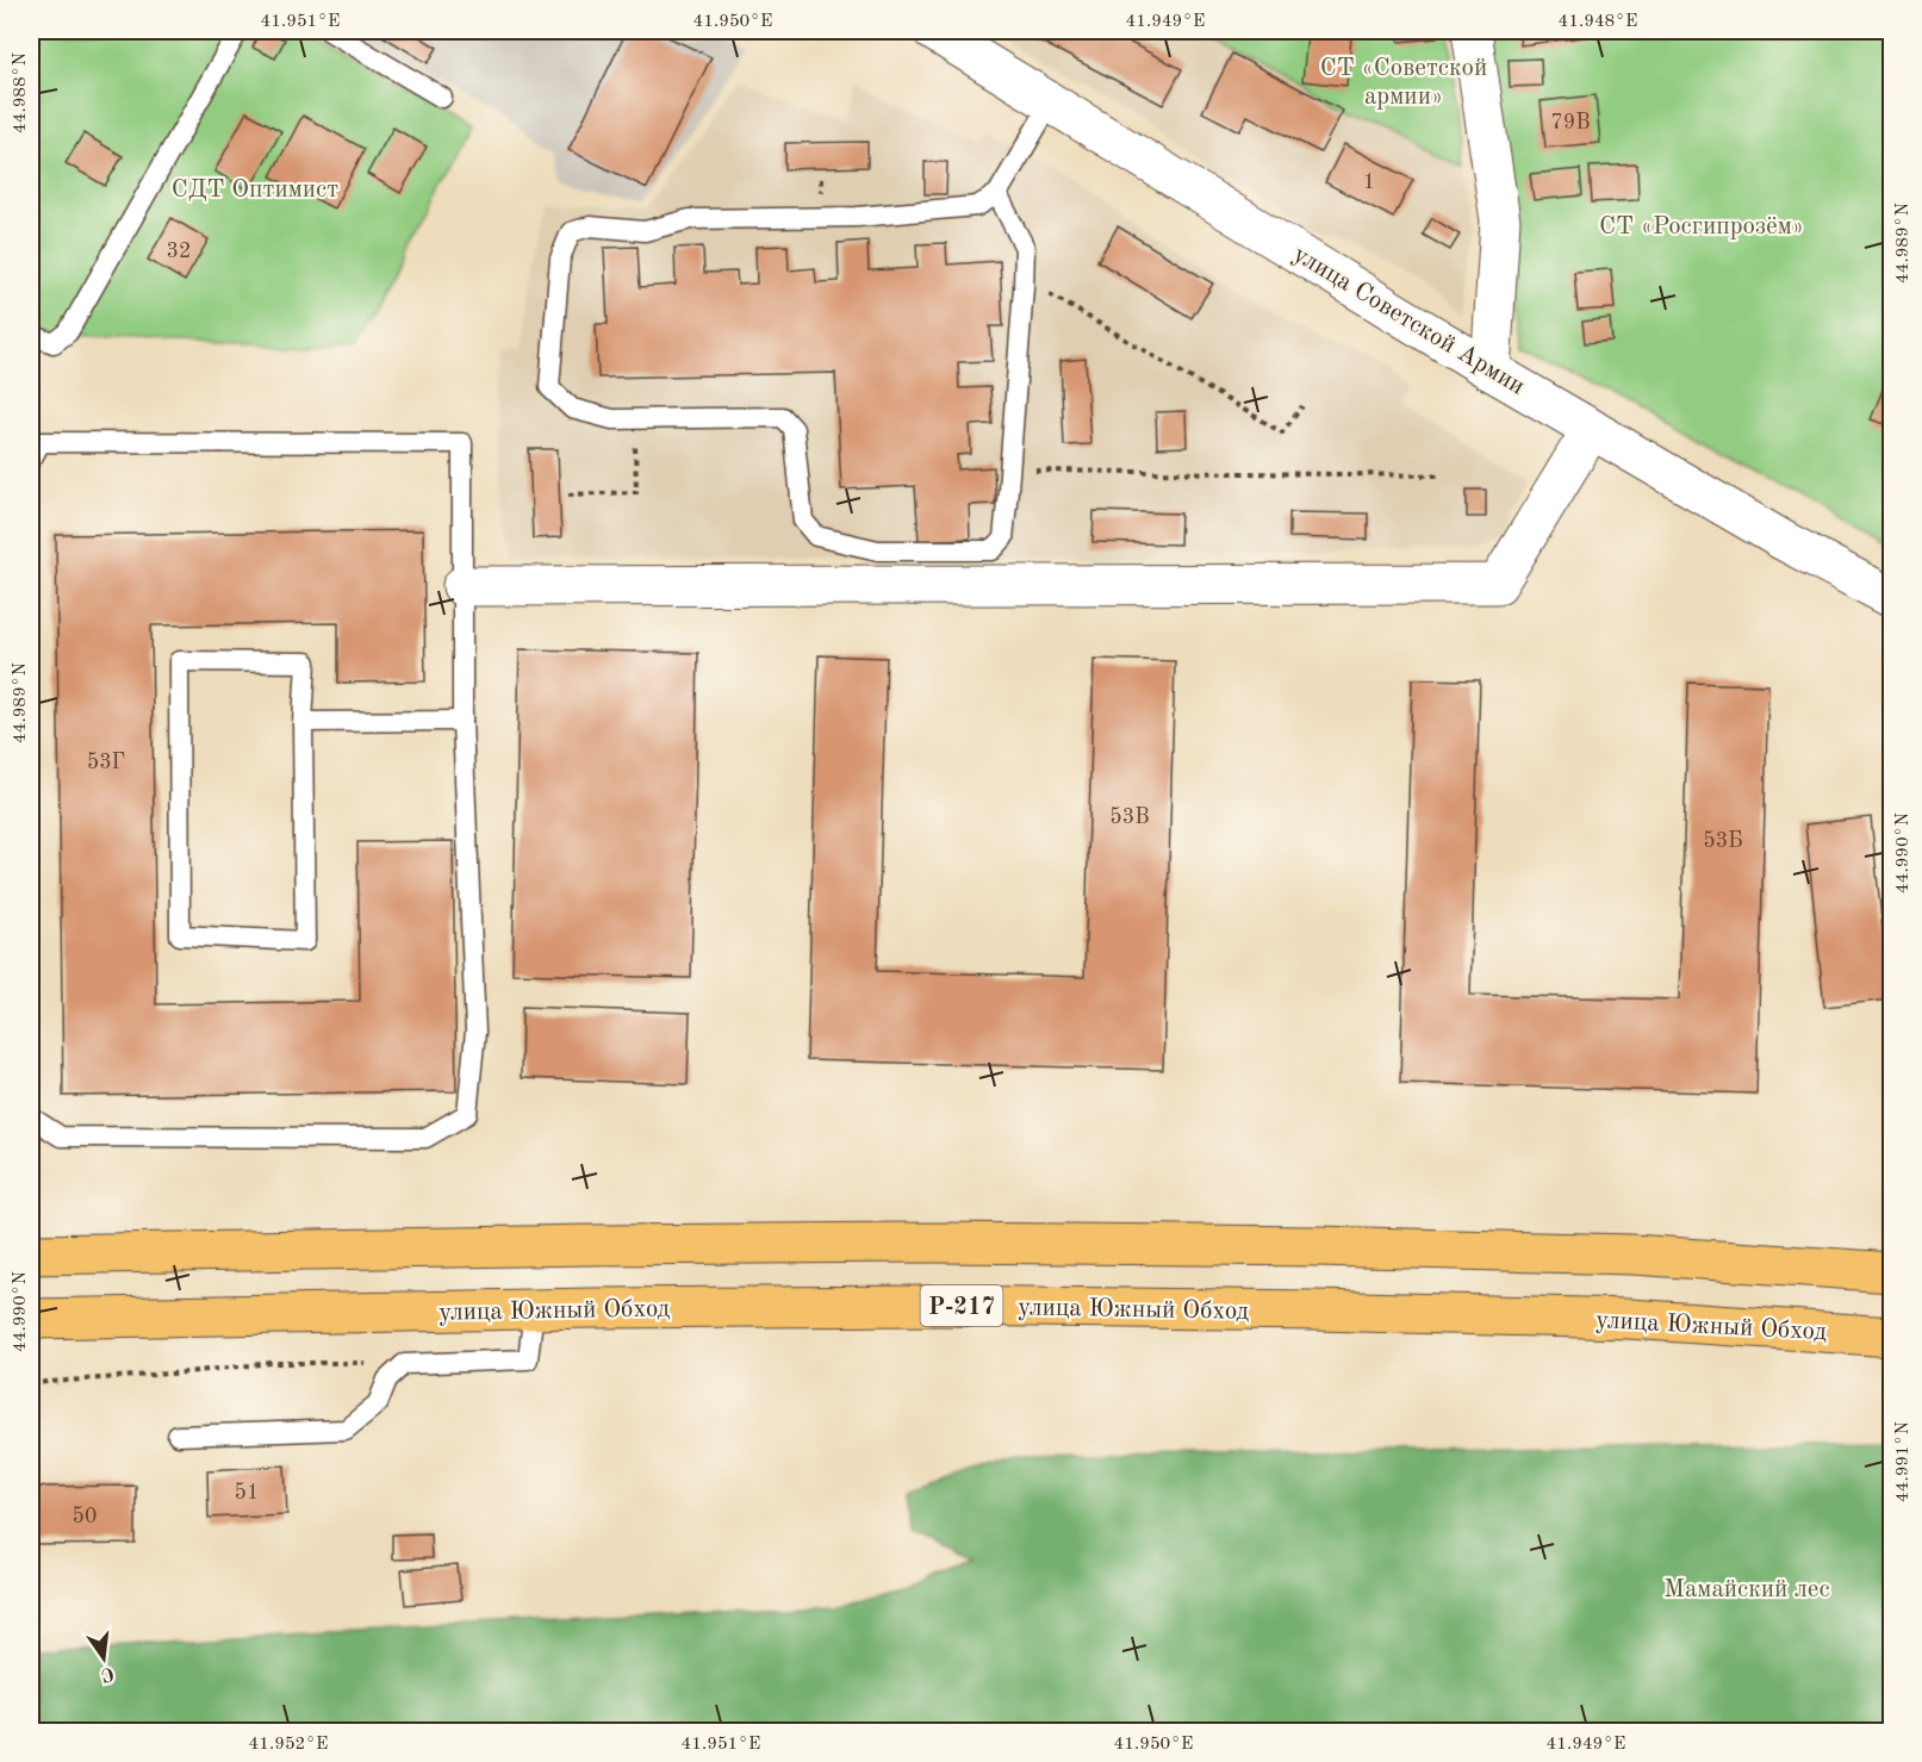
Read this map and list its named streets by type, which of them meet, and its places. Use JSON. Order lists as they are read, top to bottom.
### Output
{
  "streets": {
    "main road": ["Р-217", "улица Южный Обход"],
    "street": ["улица Советской Армии"]
  },
  "parks": [
    "СТ «Советской армии»",
    "СДТ Оптимист",
    "СТ «Росгипрозём»",
    "Мамайский лес"
  ],
  "house_numbers": [
    "79В",
    "1",
    "32",
    "53Г",
    "53В",
    "53Б",
    "51",
    "50"
  ],
  "north": "bottom",
  "coordinates": [
    "41.951°E",
    "41.950°E",
    "41.949°E",
    "41.948°E",
    "44.988°N",
    "44.989°N",
    "44.990°N",
    "44.991°N",
    "41.952°E"
  ]
}
